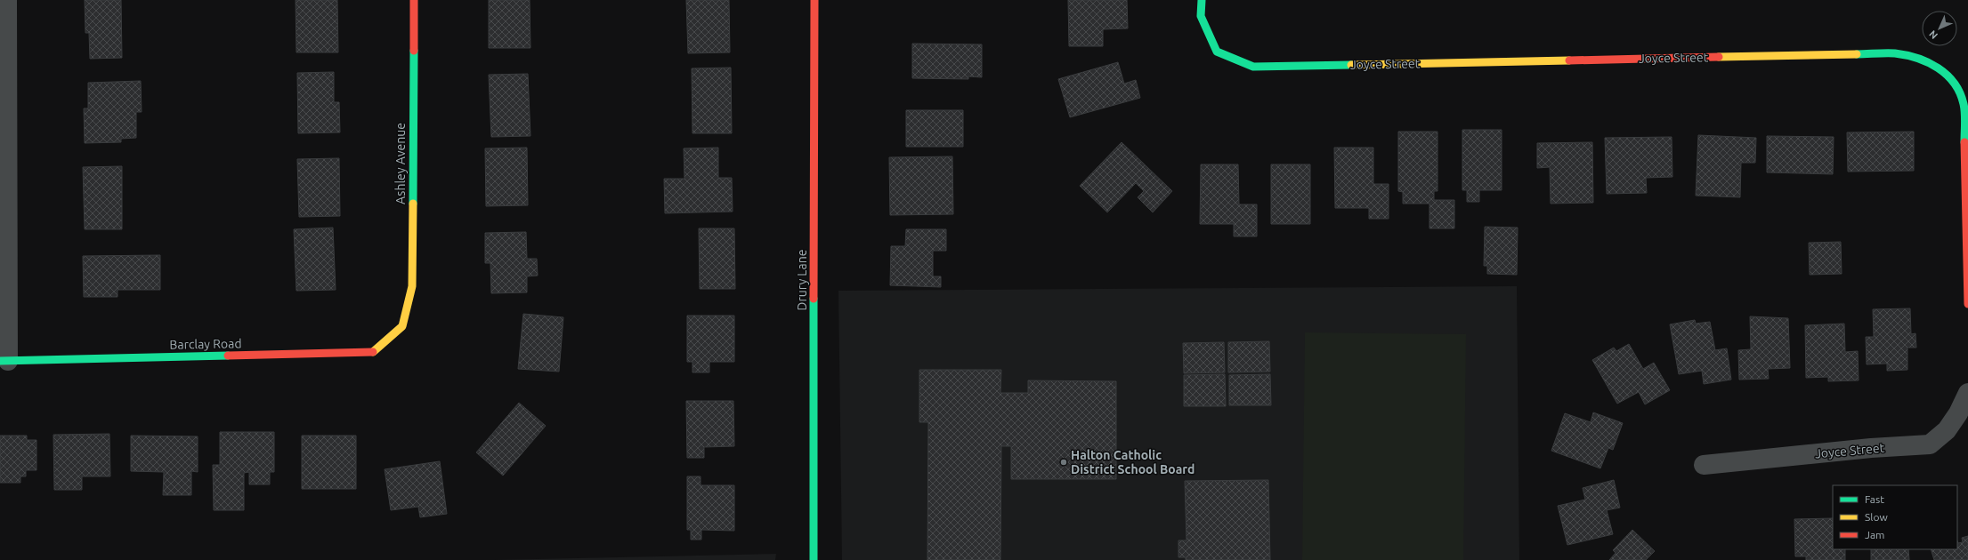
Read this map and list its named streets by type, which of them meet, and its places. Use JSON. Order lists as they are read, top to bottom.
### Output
{
  "streets": {
    "street": [
      "Joyce Street",
      "Ashley Avenue",
      "Drury Lane",
      "Barclay Road"
    ]
  },
  "crossings": [
    ["Ashley Avenue", "Barclay Road"]
  ],
  "places": ["Halton Catholic District School Board"],
  "legend": ["Fast", "Slow", "Jam"],
  "north": "bottom left"
}
